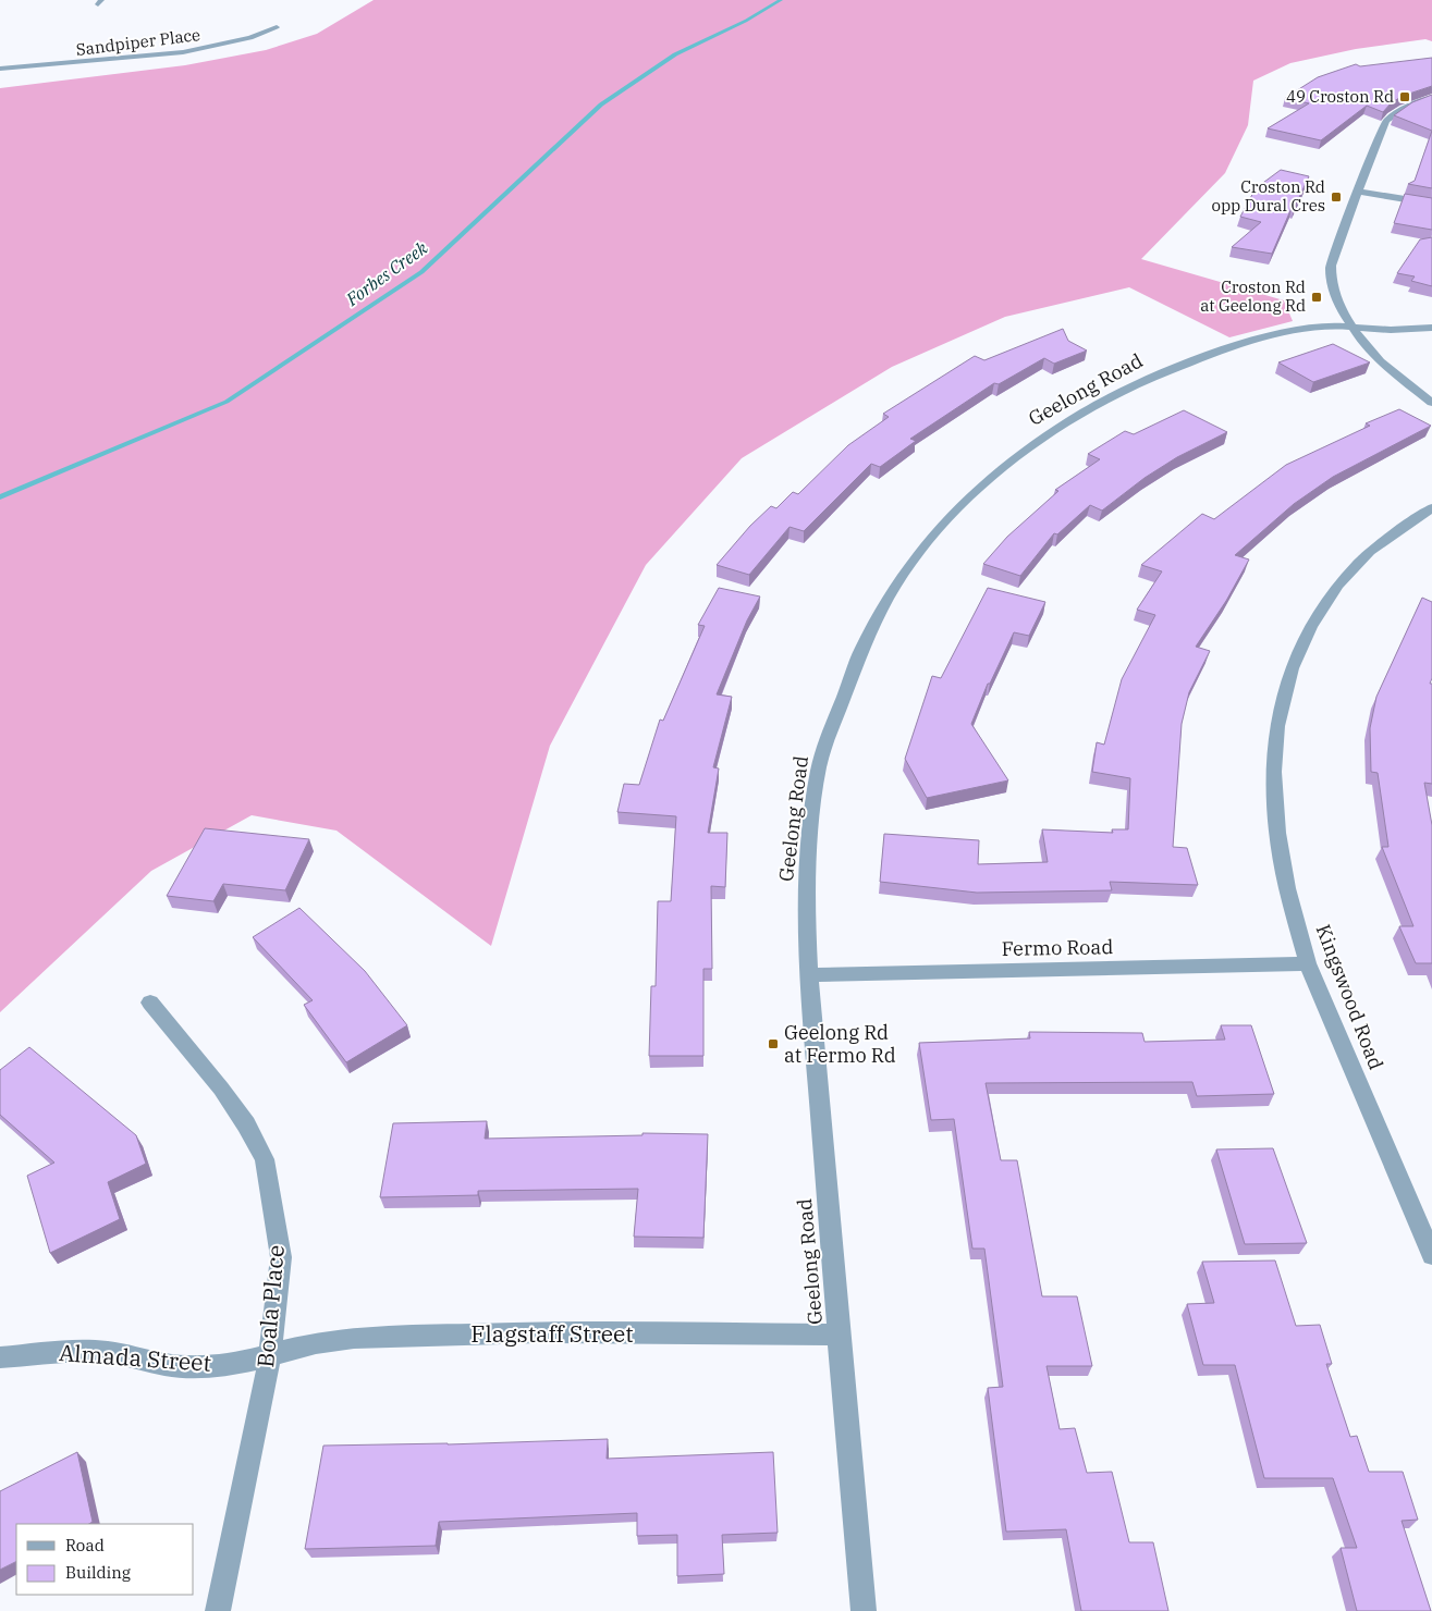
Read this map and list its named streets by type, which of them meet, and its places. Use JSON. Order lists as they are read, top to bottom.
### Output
{
  "streets": {
    "street": [
      "Sandpiper Place",
      "Geelong Road",
      "Fermo Road",
      "Kingswood Road",
      "Boala Place",
      "Flagstaff Street",
      "Almada Street"
    ]
  },
  "crossings": [
    ["Geelong Road", "Fermo Road"],
    ["Geelong Road", "Flagstaff Street"],
    ["Fermo Road", "Kingswood Road"],
    ["Boala Place", "Flagstaff Street"],
    ["Boala Place", "Almada Street"],
    ["Flagstaff Street", "Almada Street"]
  ],
  "water": ["Forbes Creek"],
  "places": {
    "transit": [
      "49 Croston Rd",
      "Croston Rd opp Dural Cres",
      "Croston Rd at Geelong Rd",
      "Geelong Rd at Fermo Rd"
    ]
  },
  "legend": ["Road", "Building"]
}
